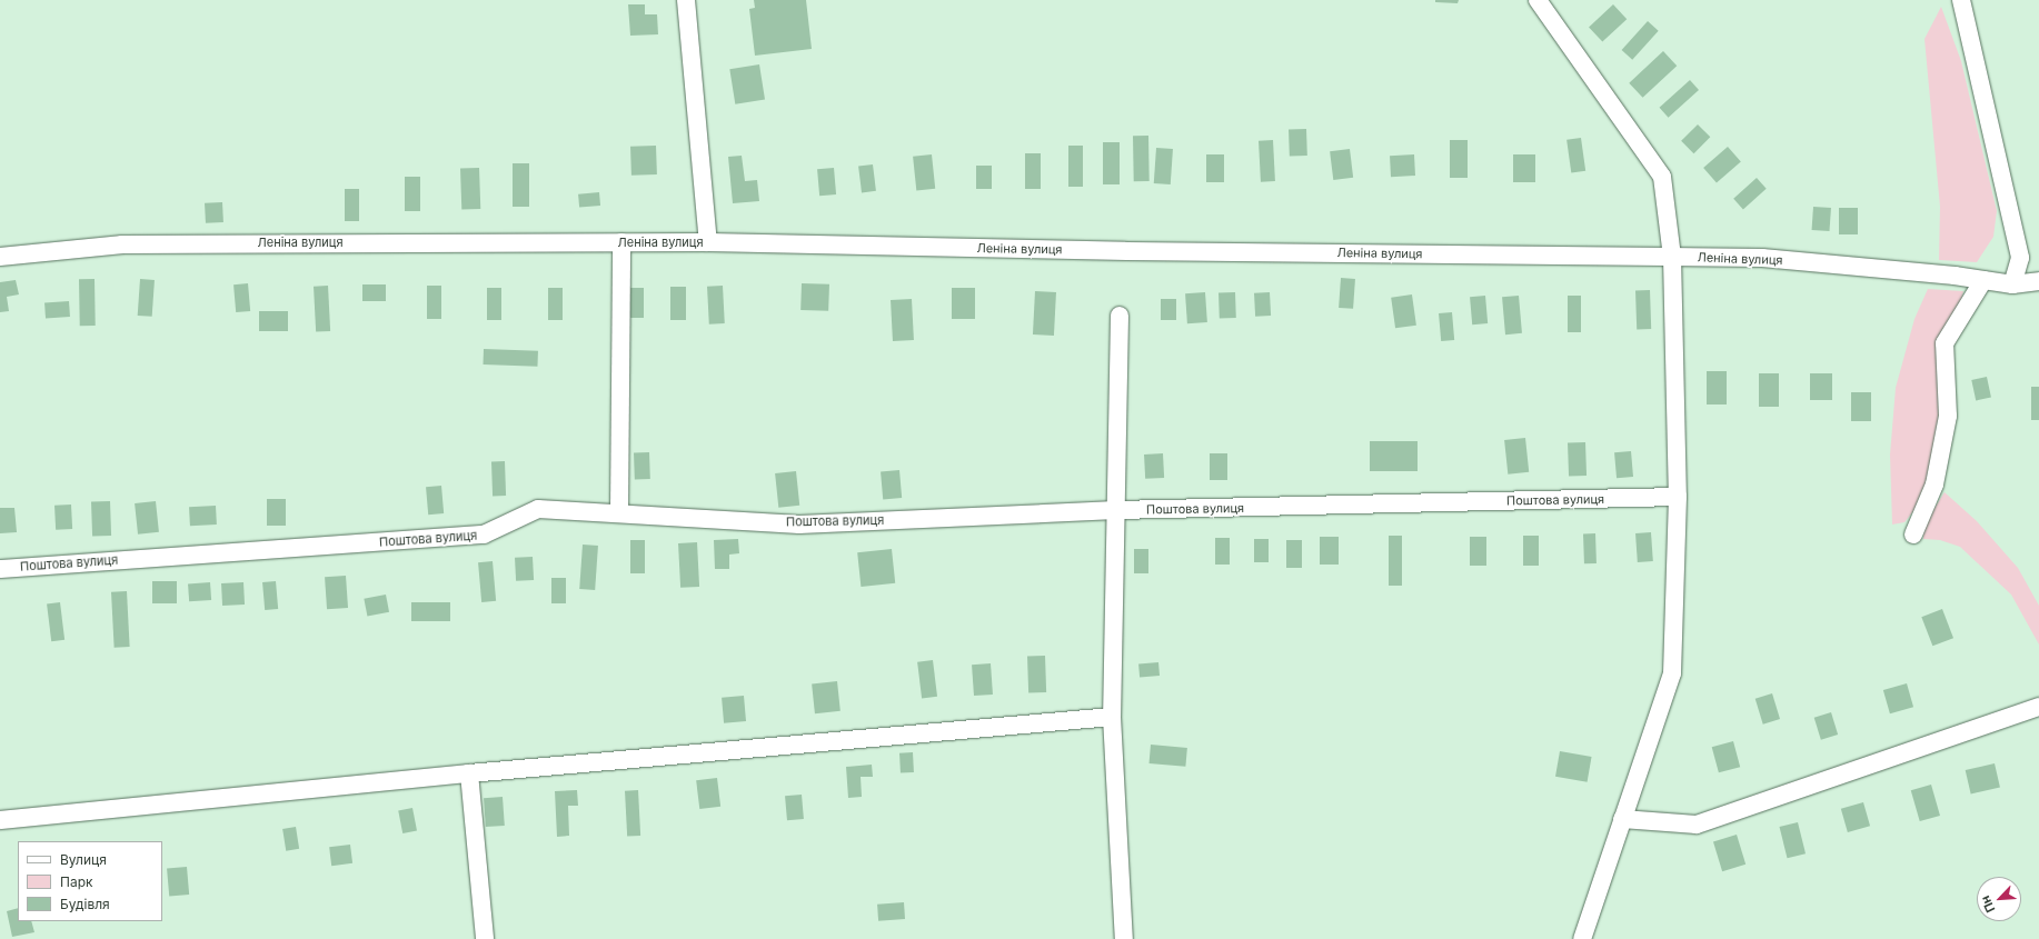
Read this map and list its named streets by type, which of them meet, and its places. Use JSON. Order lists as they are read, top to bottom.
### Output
{
  "streets": {
    "street": ["Леніна вулиця", "Поштова вулиця"]
  },
  "legend": ["Вулиця", "Парк", "Будівля"],
  "north": "bottom left"
}
